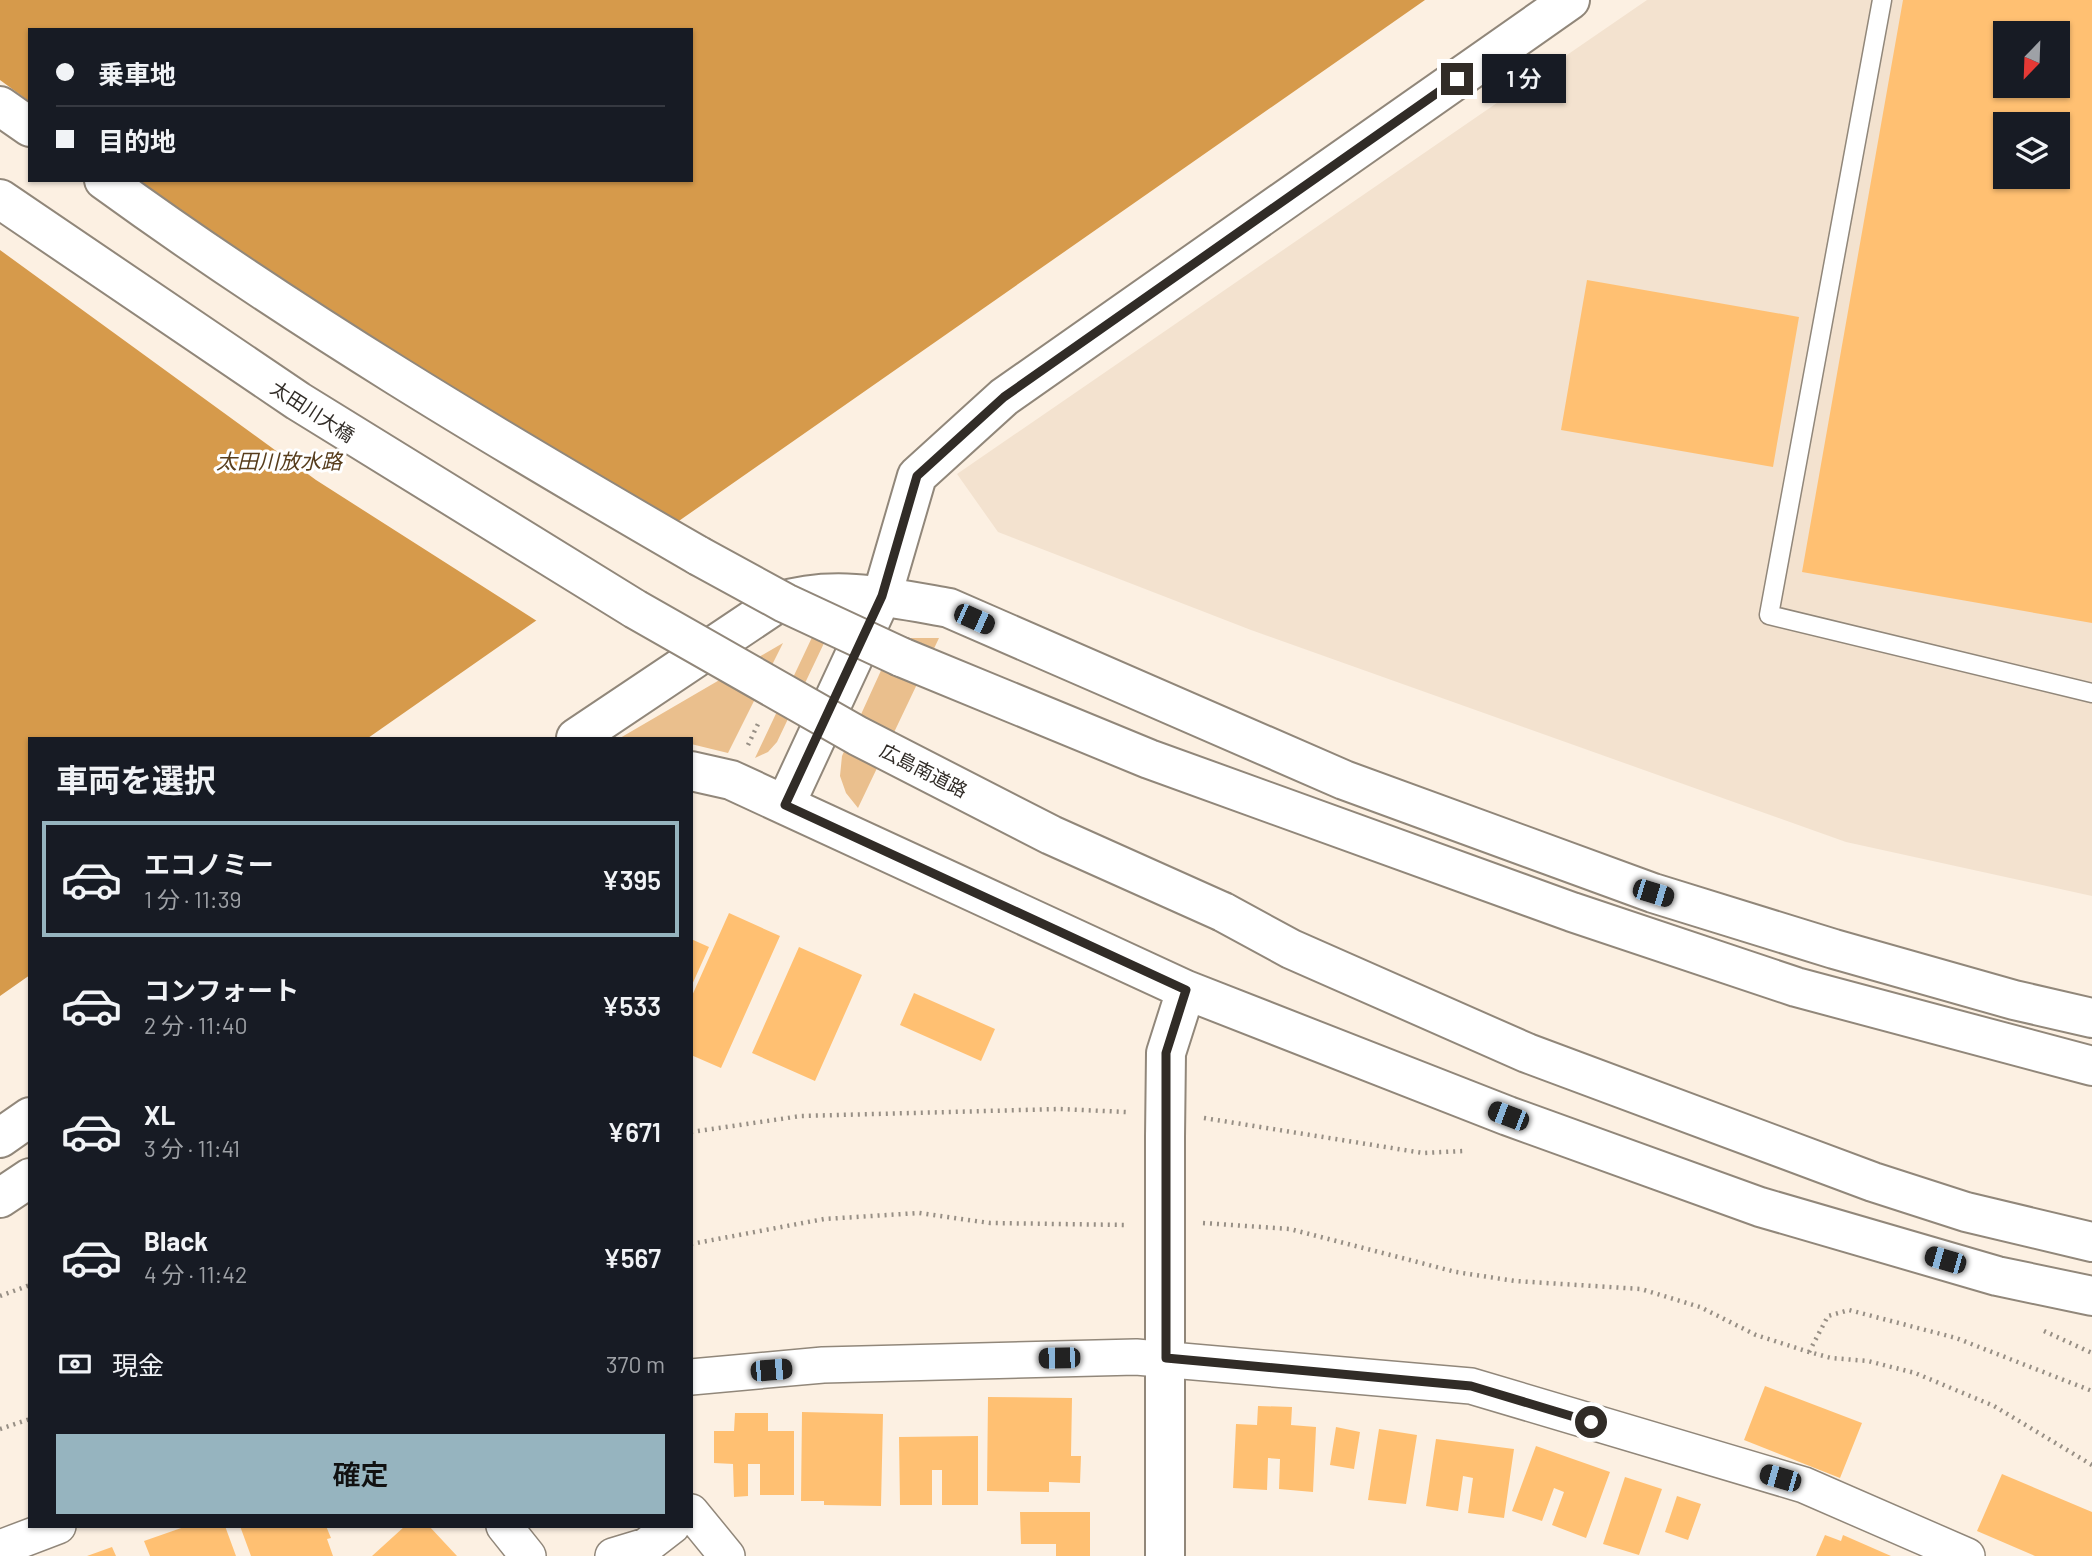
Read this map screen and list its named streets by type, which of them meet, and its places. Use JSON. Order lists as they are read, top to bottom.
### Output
{
  "streets": {
    "main road": ["太田川大橋", "広島南道路"]
  },
  "crossings": [
    ["太田川大橋", "広島南道路"]
  ],
  "water": ["太田川放水路"],
  "north": "bottom left",
  "page": {
    "banner": ["乗車地", "目的地"],
    "bubble": "1 分",
    "heading": "車両を選択",
    "list": [
      {
        "name": "エコノミー",
        "note": "1 分 · 11:39",
        "value": "¥395"
      },
      {
        "name": "コンフォート",
        "note": "2 分 · 11:40",
        "value": "¥533"
      },
      {
        "name": "XL",
        "note": "3 分 · 11:41",
        "value": "¥671"
      },
      {
        "name": "Black",
        "note": "4 分 · 11:42",
        "value": "¥567"
      }
    ],
    "pay": ["現金", "370 m"],
    "buttons": "確定"
  }
}
